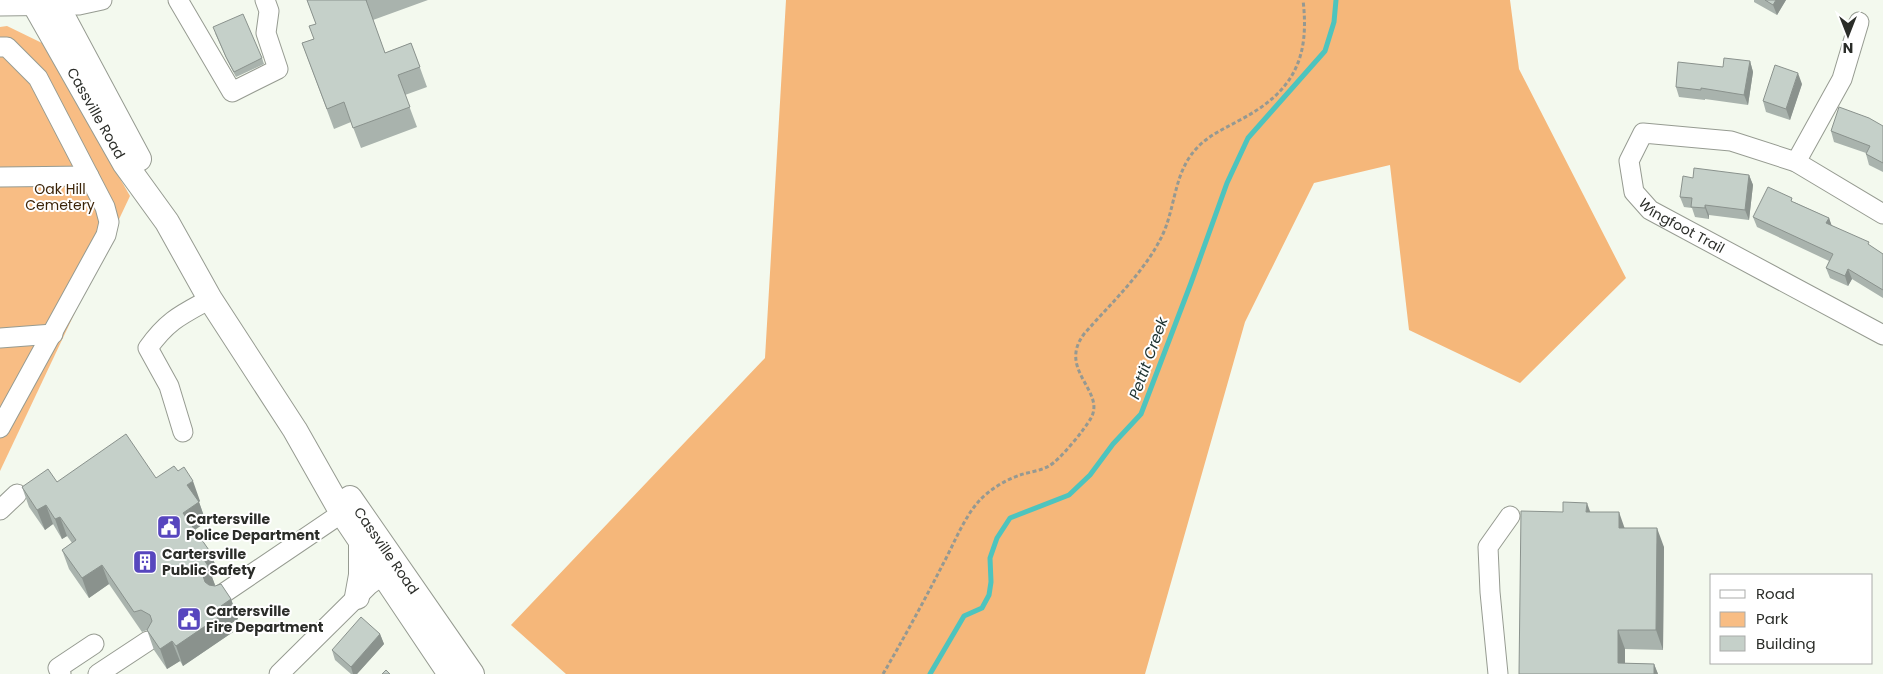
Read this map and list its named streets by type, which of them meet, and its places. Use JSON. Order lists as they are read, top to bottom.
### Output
{
  "streets": {
    "main road": ["Cassville Road"],
    "street": ["Wingfoot Trail"]
  },
  "water": ["Pettit Creek"],
  "parks": ["Oak Hill Cemetery"],
  "places": {
    "public building": ["Cartersville Police Department", "Cartersville Fire Department"],
    "building": ["Cartersville Public Safety"]
  },
  "legend": ["Road", "Park", "Building"],
  "north": "bottom"
}
